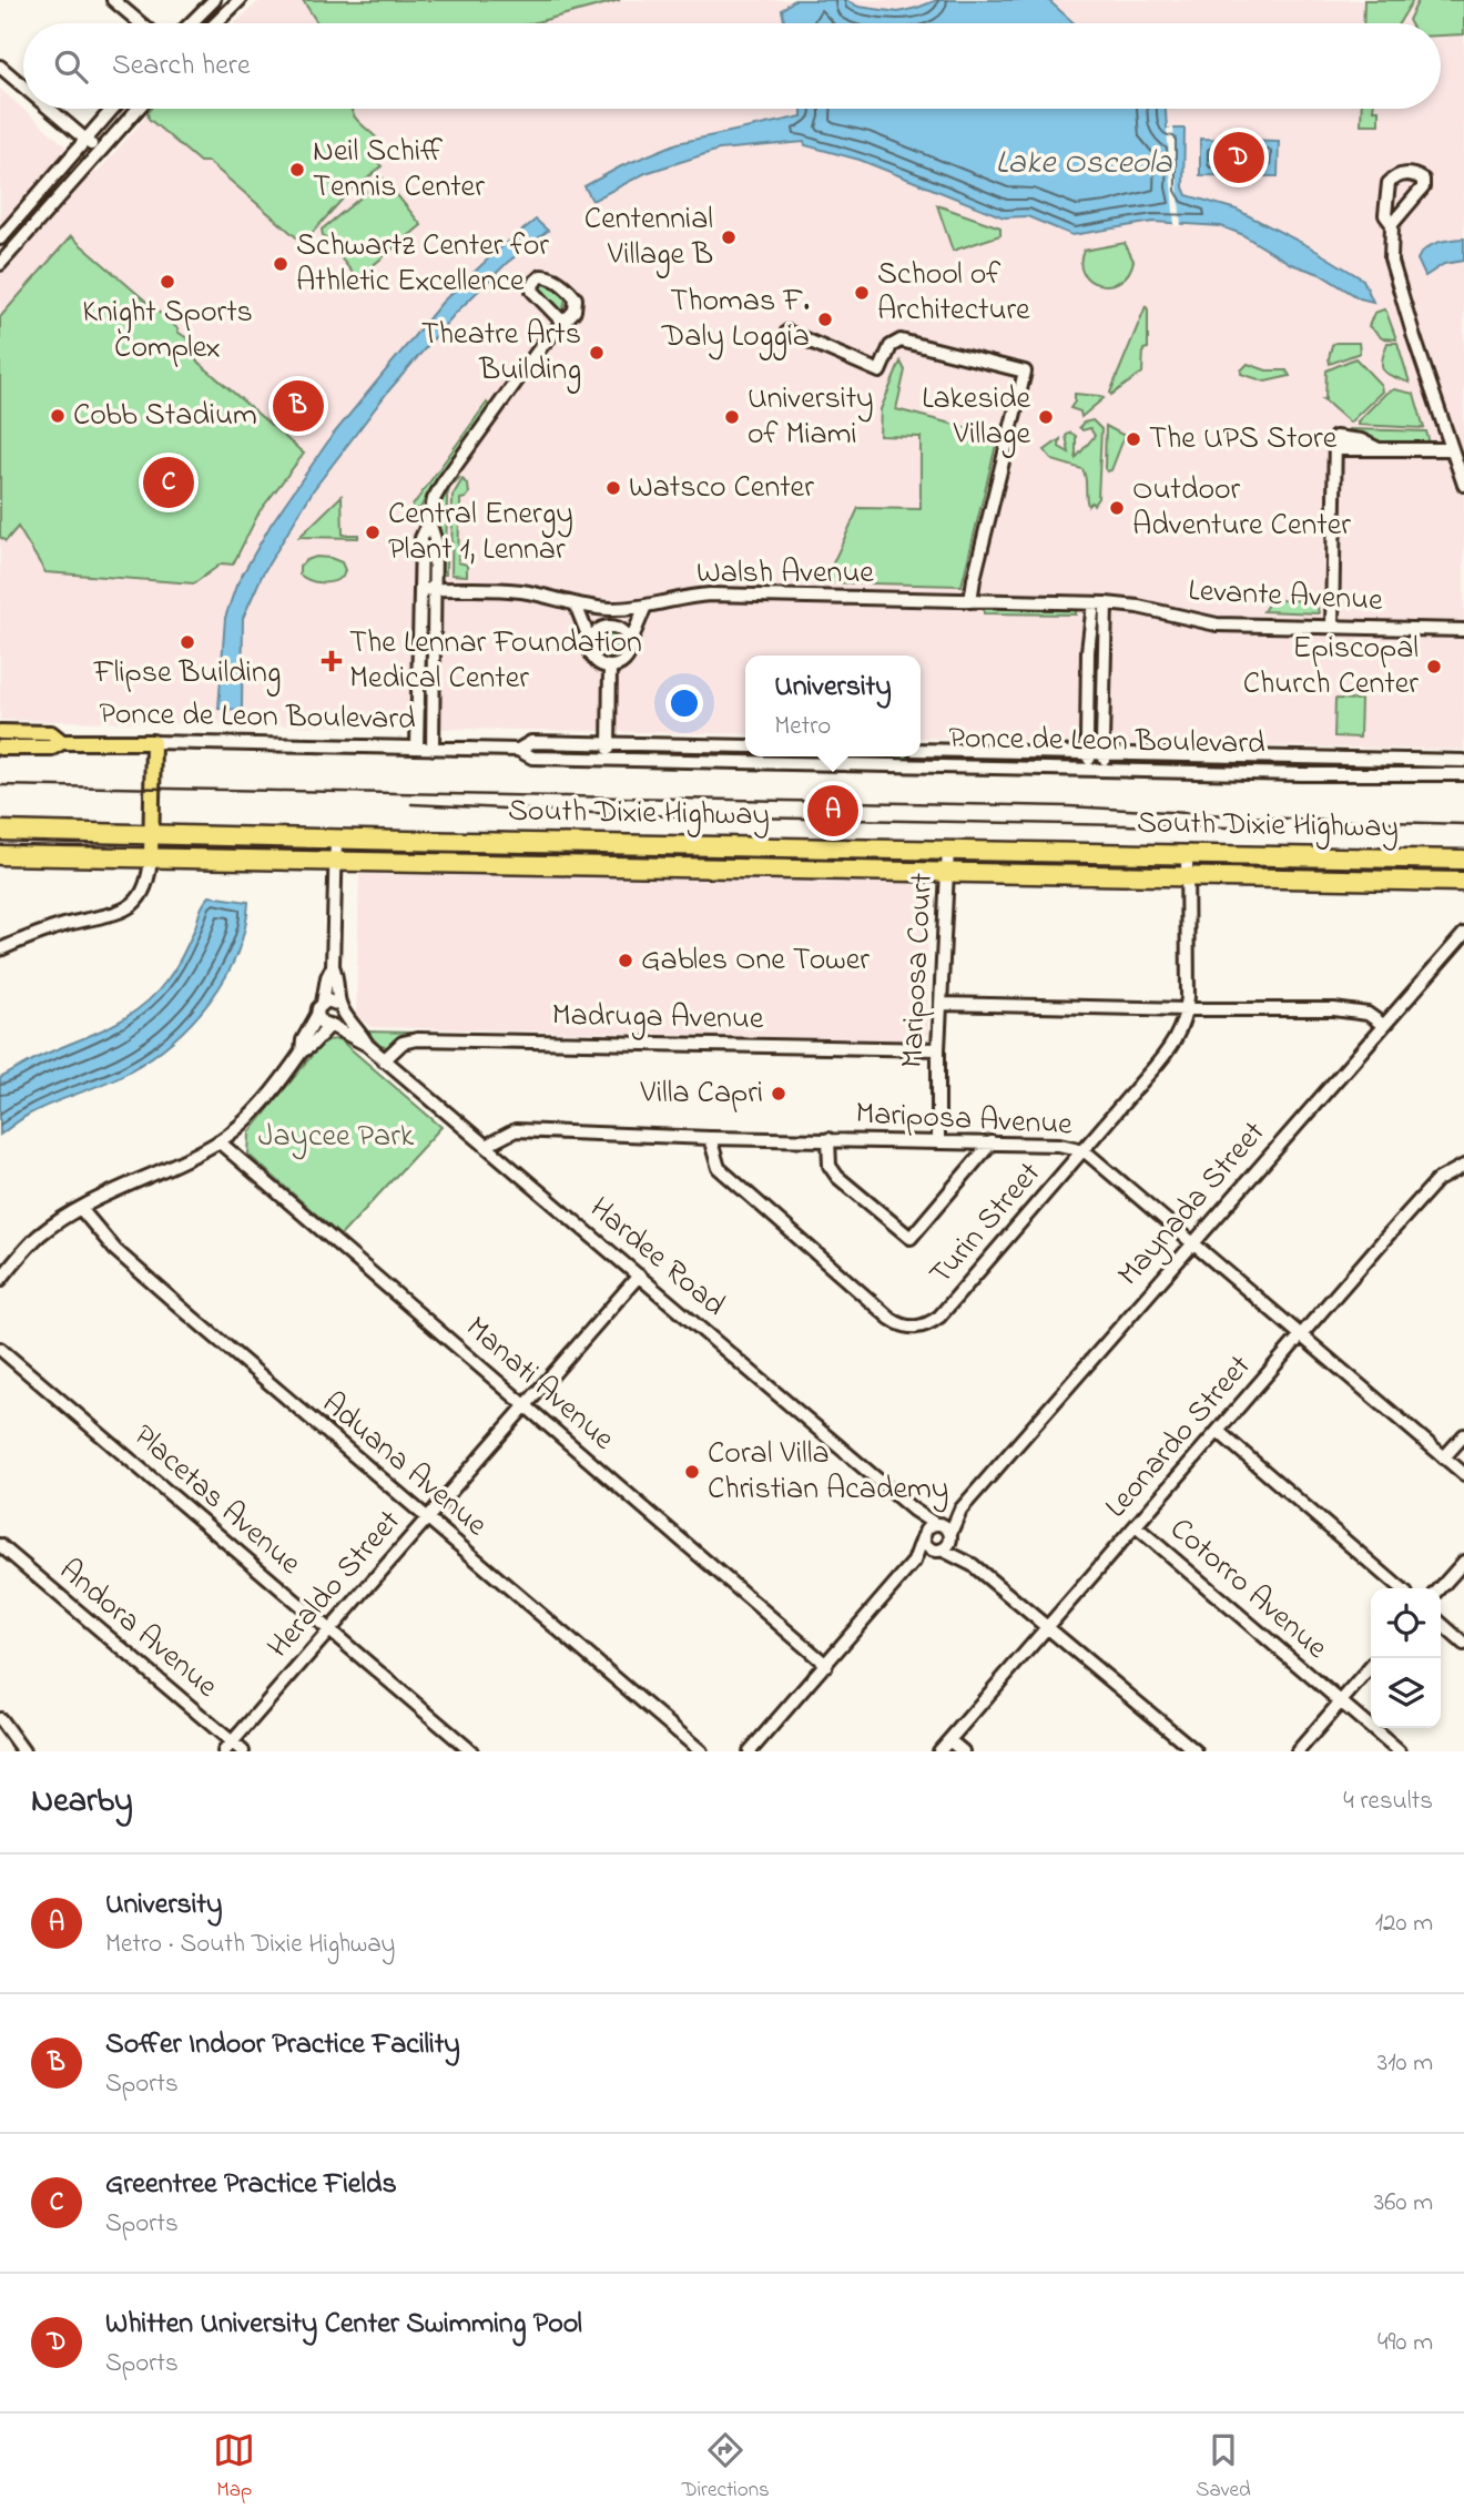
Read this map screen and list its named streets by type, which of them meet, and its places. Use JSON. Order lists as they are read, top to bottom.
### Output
{
  "streets": {
    "highway": ["South Dixie Highway"],
    "main road": ["Ponce de Leon Boulevard"],
    "street": [
      "Walsh Avenue",
      "Levante Avenue",
      "Mariposa Court",
      "Madruga Avenue",
      "Mariposa Avenue",
      "Maynada Street",
      "Turin Street",
      "Hardee Road",
      "Manati Avenue",
      "Leonardo Street",
      "Aduana Avenue",
      "Placetas Avenue",
      "Heraldo Street",
      "Cotorro Avenue",
      "Andora Avenue"
    ]
  },
  "crossings": [
    ["Walsh Avenue", "Levante Avenue"],
    ["South Dixie Highway", "Mariposa Court"],
    ["South Dixie Highway", "Turin Street"],
    ["Mariposa Court", "Madruga Avenue"],
    ["Mariposa Court", "Mariposa Avenue"],
    ["Madruga Avenue", "Hardee Road"],
    ["Mariposa Avenue", "Maynada Street"],
    ["Mariposa Avenue", "Turin Street"],
    ["Mariposa Avenue", "Hardee Road"],
    ["Mariposa Avenue", "Leonardo Street"],
    ["Maynada Street", "Hardee Road"],
    ["Hardee Road", "Heraldo Street"],
    ["Manati Avenue", "Heraldo Street"],
    ["Leonardo Street", "Cotorro Avenue"],
    ["Aduana Avenue", "Heraldo Street"],
    ["Placetas Avenue", "Heraldo Street"],
    ["Heraldo Street", "Andora Avenue"]
  ],
  "water": ["Lake Osceola"],
  "parks": ["Jaycee Park"],
  "places": {
    "other": [
      "Neil Schiff Tennis Center",
      "Centennial Village B",
      "Schwartz Center for Athletic Excellence",
      "Knight Sports Complex",
      "School of Architecture",
      "Thomas F. Daly Loggia",
      "Theatre Arts Building",
      "Cobb Stadium",
      "University of Miami",
      "Lakeside Village",
      "The UPS Store",
      "Watsco Center",
      "Outdoor Adventure Center",
      "Central Energy Plant 1, Lennar",
      "Flipse Building",
      "Episcopal Church Center",
      "Gables One Tower",
      "Villa Capri",
      "Coral Villa Christian Academy"
    ],
    "health": ["The Lennar Foundation Medical Center"]
  },
  "page": {
    "search": "Search here",
    "pins": [
      "D",
      "B",
      "C",
      "A"
    ],
    "popup": ["University", "Metro"],
    "heading": ["Nearby", "4 results"],
    "list": [
      {
        "mark": "A",
        "name": "University",
        "note": "Metro · South Dixie Highway",
        "value": "120 m"
      },
      {
        "mark": "B",
        "name": "Soffer Indoor Practice Facility",
        "note": "Sports",
        "value": "310 m"
      },
      {
        "mark": "C",
        "name": "Greentree Practice Fields",
        "note": "Sports",
        "value": "360 m"
      },
      {
        "mark": "D",
        "name": "Whitten University Center Swimming Pool",
        "note": "Sports",
        "value": "490 m"
      }
    ],
    "nav": ["Map", "Directions", "Saved"]
  }
}
